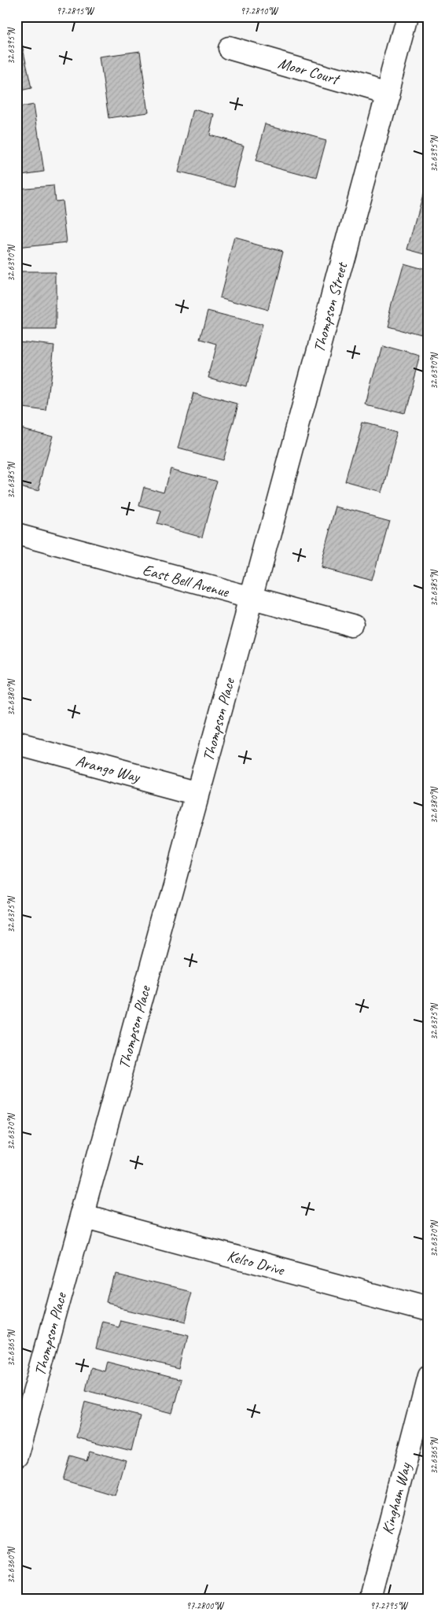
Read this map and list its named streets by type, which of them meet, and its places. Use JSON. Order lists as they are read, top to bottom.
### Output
{
  "streets": {
    "street": [
      "Moor Court",
      "Thompson Street",
      "East Bell Avenue",
      "Thompson Place",
      "Arango Way",
      "Kelso Drive",
      "Kingham Way"
    ]
  },
  "crossings": [
    ["Moor Court", "Thompson Street"],
    ["Thompson Street", "East Bell Avenue"],
    ["Thompson Street", "Thompson Place"],
    ["East Bell Avenue", "Thompson Place"],
    ["Thompson Place", "Arango Way"],
    ["Thompson Place", "Kelso Drive"]
  ],
  "coordinates": [
    "97.2815°W",
    "97.2810°W",
    "32.6395°N",
    "32.6390°N",
    "32.6385°N",
    "32.6380°N",
    "32.6375°N",
    "32.6370°N",
    "32.6365°N",
    "32.6360°N",
    "97.2800°W",
    "97.2795°W"
  ]
}
